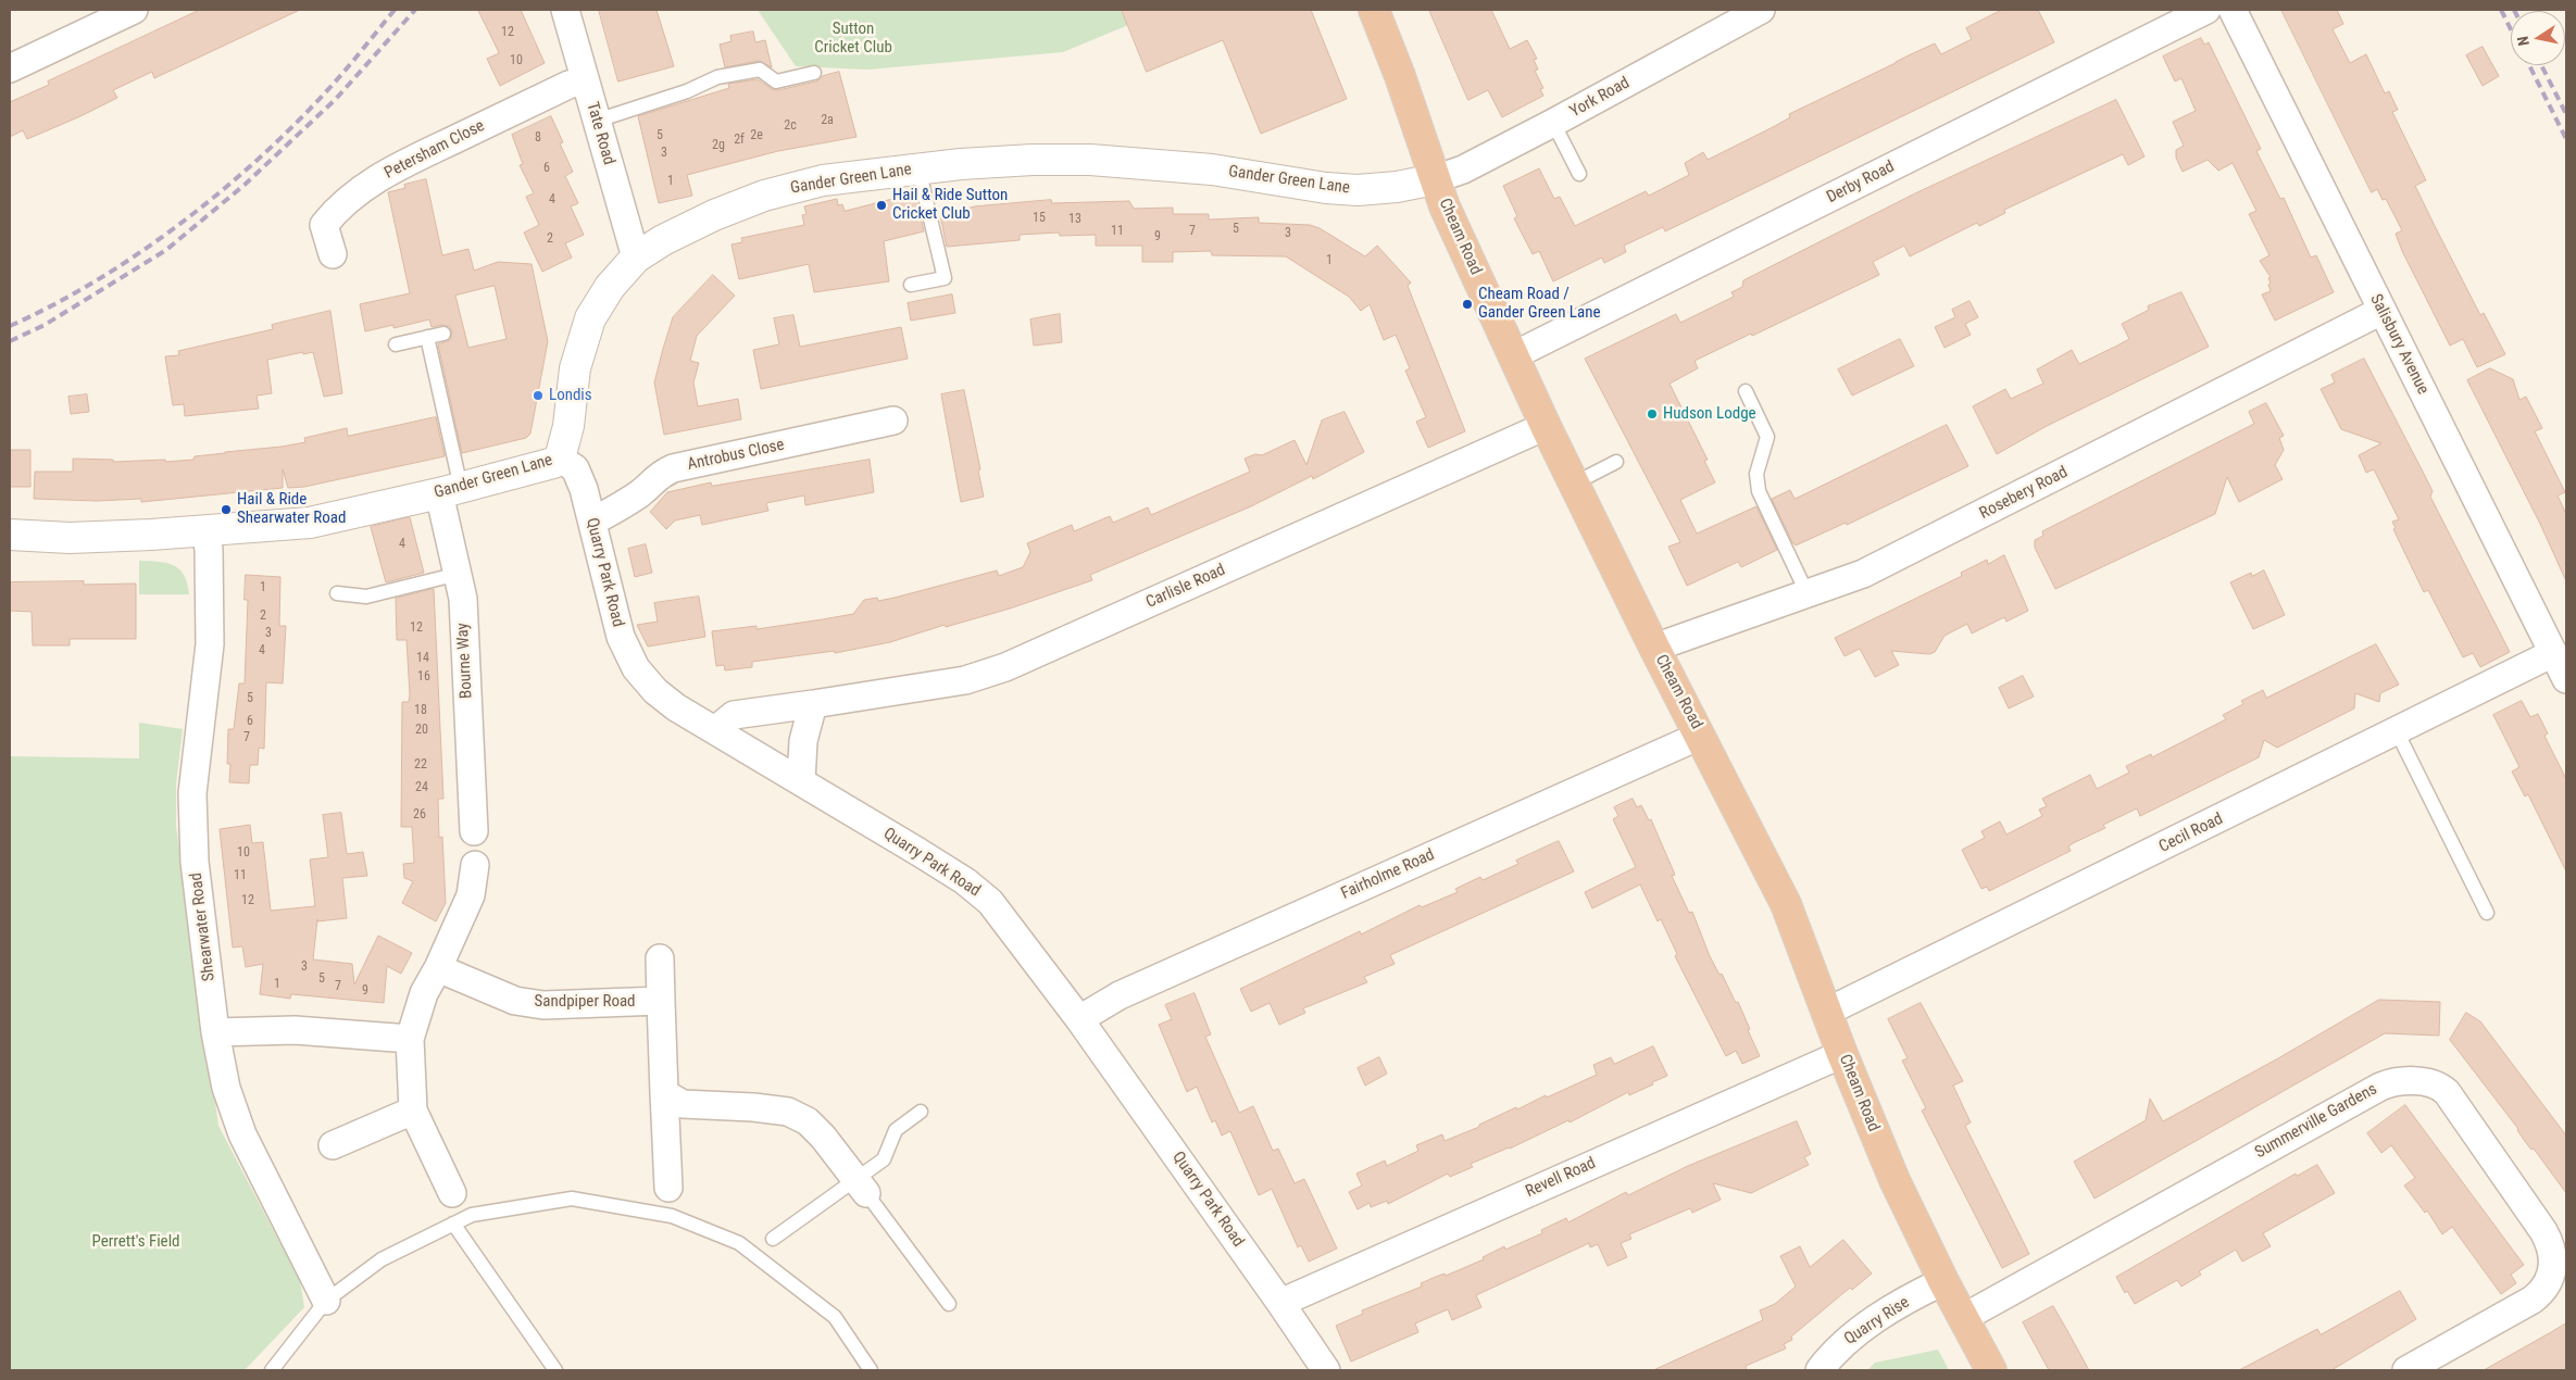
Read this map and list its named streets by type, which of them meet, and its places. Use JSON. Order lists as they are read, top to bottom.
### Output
{
  "streets": {
    "highway": ["Cheam Road"],
    "street": [
      "York Road",
      "Tate Road",
      "Petersham Close",
      "Gander Green Lane",
      "Derby Road",
      "Salisbury Avenue",
      "Antrobus Close",
      "Rosebery Road",
      "Quarry Park Road",
      "Carlisle Road",
      "Bourne Way",
      "Cecil Road",
      "Fairholme Road",
      "Shearwater Road",
      "Sandpiper Road",
      "Summerville Gardens",
      "Revell Road",
      "Quarry Rise"
    ]
  },
  "crossings": [
    ["York Road", "Gander Green Lane"],
    ["York Road", "Cheam Road"],
    ["Tate Road", "Petersham Close"],
    ["Tate Road", "Gander Green Lane"],
    ["Gander Green Lane", "Cheam Road"],
    ["Gander Green Lane", "Quarry Park Road"],
    ["Gander Green Lane", "Bourne Way"],
    ["Gander Green Lane", "Shearwater Road"],
    ["Derby Road", "Cheam Road"],
    ["Cheam Road", "Rosebery Road"],
    ["Cheam Road", "Carlisle Road"],
    ["Cheam Road", "Cecil Road"],
    ["Cheam Road", "Fairholme Road"],
    ["Cheam Road", "Summerville Gardens"],
    ["Cheam Road", "Revell Road"],
    ["Cheam Road", "Quarry Rise"],
    ["Salisbury Avenue", "Rosebery Road"],
    ["Salisbury Avenue", "Cecil Road"],
    ["Antrobus Close", "Quarry Park Road"],
    ["Quarry Park Road", "Carlisle Road"],
    ["Quarry Park Road", "Fairholme Road"],
    ["Quarry Park Road", "Revell Road"]
  ],
  "parks": ["Sutton Cricket Club", "Perrett's Field"],
  "places": [
    "Hail & Ride Sutton Cricket Club",
    "Cheam Road / Gander Green Lane",
    "Londis",
    "Hudson Lodge",
    "Hail & Ride Shearwater Road"
  ],
  "house_numbers": [
    "12",
    "10",
    "2a",
    "2c",
    "5",
    "2e",
    "8",
    "2f",
    "2g",
    "3",
    "6",
    "1",
    "4",
    "15",
    "13",
    "5",
    "11",
    "7",
    "3",
    "9",
    "2",
    "1",
    "4",
    "1",
    "2",
    "12",
    "3",
    "4",
    "14",
    "16",
    "5",
    "18",
    "6",
    "20",
    "7",
    "22",
    "24",
    "26",
    "10",
    "11",
    "12",
    "3",
    "5",
    "1",
    "7",
    "9"
  ],
  "north": "left"
}
